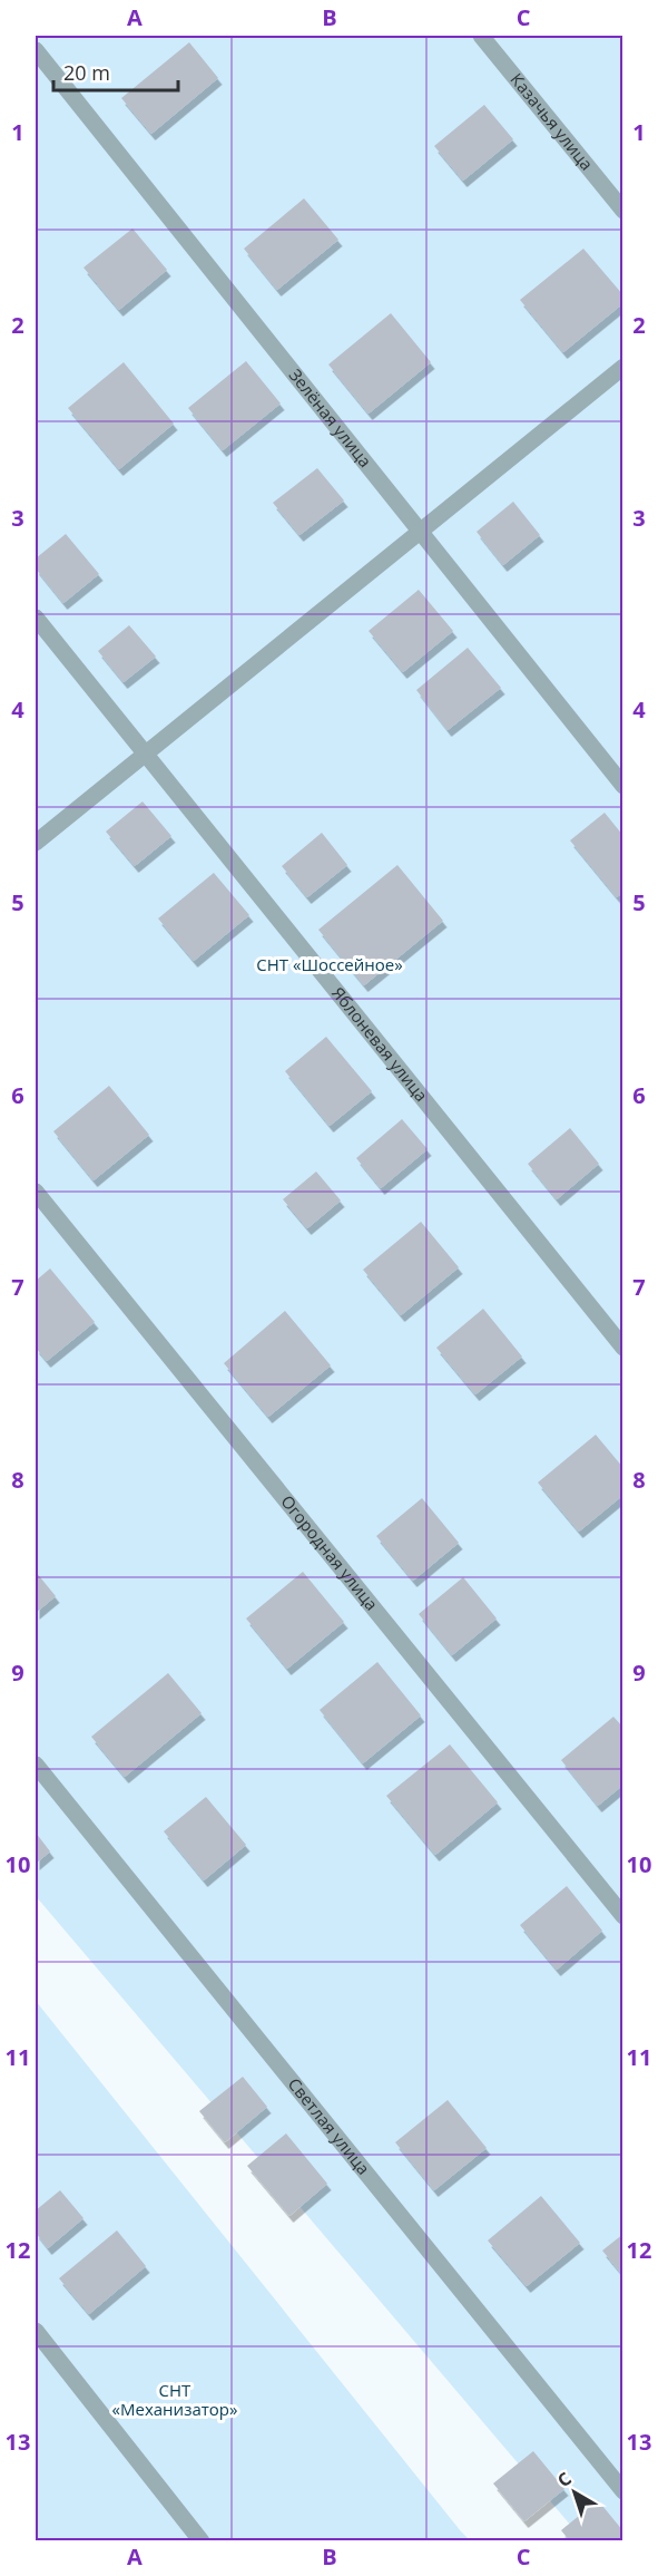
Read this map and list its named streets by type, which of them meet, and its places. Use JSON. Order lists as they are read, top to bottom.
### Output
{
  "streets": {
    "street": [
      "Казачья улица",
      "Зелёная улица",
      "Яблоневая улица",
      "Огородная улица",
      "Светлая улица"
    ]
  },
  "parks": ["СНТ «Шоссейное»", "СНТ «Механизатор»"],
  "scale_bar": "20 m",
  "north": "top left",
  "grid": {
    "columns": ["A", "B", "C"],
    "rows": [
      "1",
      "2",
      "3",
      "4",
      "5",
      "6",
      "7",
      "8",
      "9",
      "10",
      "11",
      "12",
      "13"
    ]
  }
}
